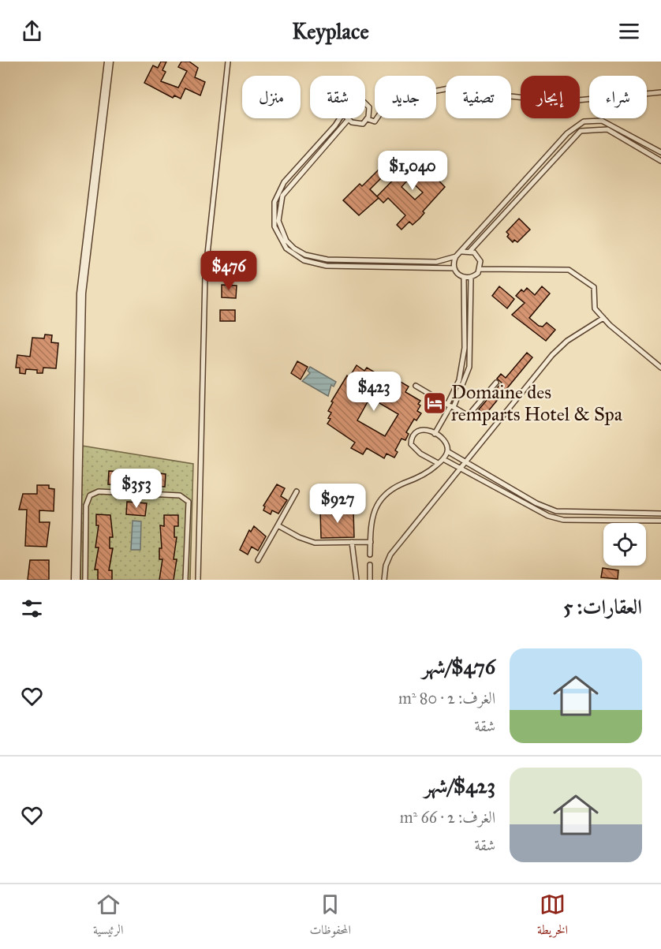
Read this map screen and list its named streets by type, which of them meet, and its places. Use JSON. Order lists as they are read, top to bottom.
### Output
{
  "places": {
    "hotel": ["Domaine des remparts Hotel & Spa"]
  },
  "page": {
    "header": "Keyplace",
    "chip": [
      "شراء",
      "إيجار",
      "تصفية",
      "جديد",
      "شقة",
      "منزل"
    ],
    "price": [
      "$1,040",
      "$476",
      "$423",
      "$353",
      "$927"
    ],
    "heading": "العقارات: 5",
    "list": [
      {
        "name": "$476/شهر",
        "note": "الغرف: 2 · 80 m² · شقة"
      },
      {
        "name": "$423/شهر",
        "note": "الغرف: 2 · 66 m² · شقة"
      }
    ],
    "tabs": ["الخريطة", "المحفوظات", "الرئيسية"]
  }
}
